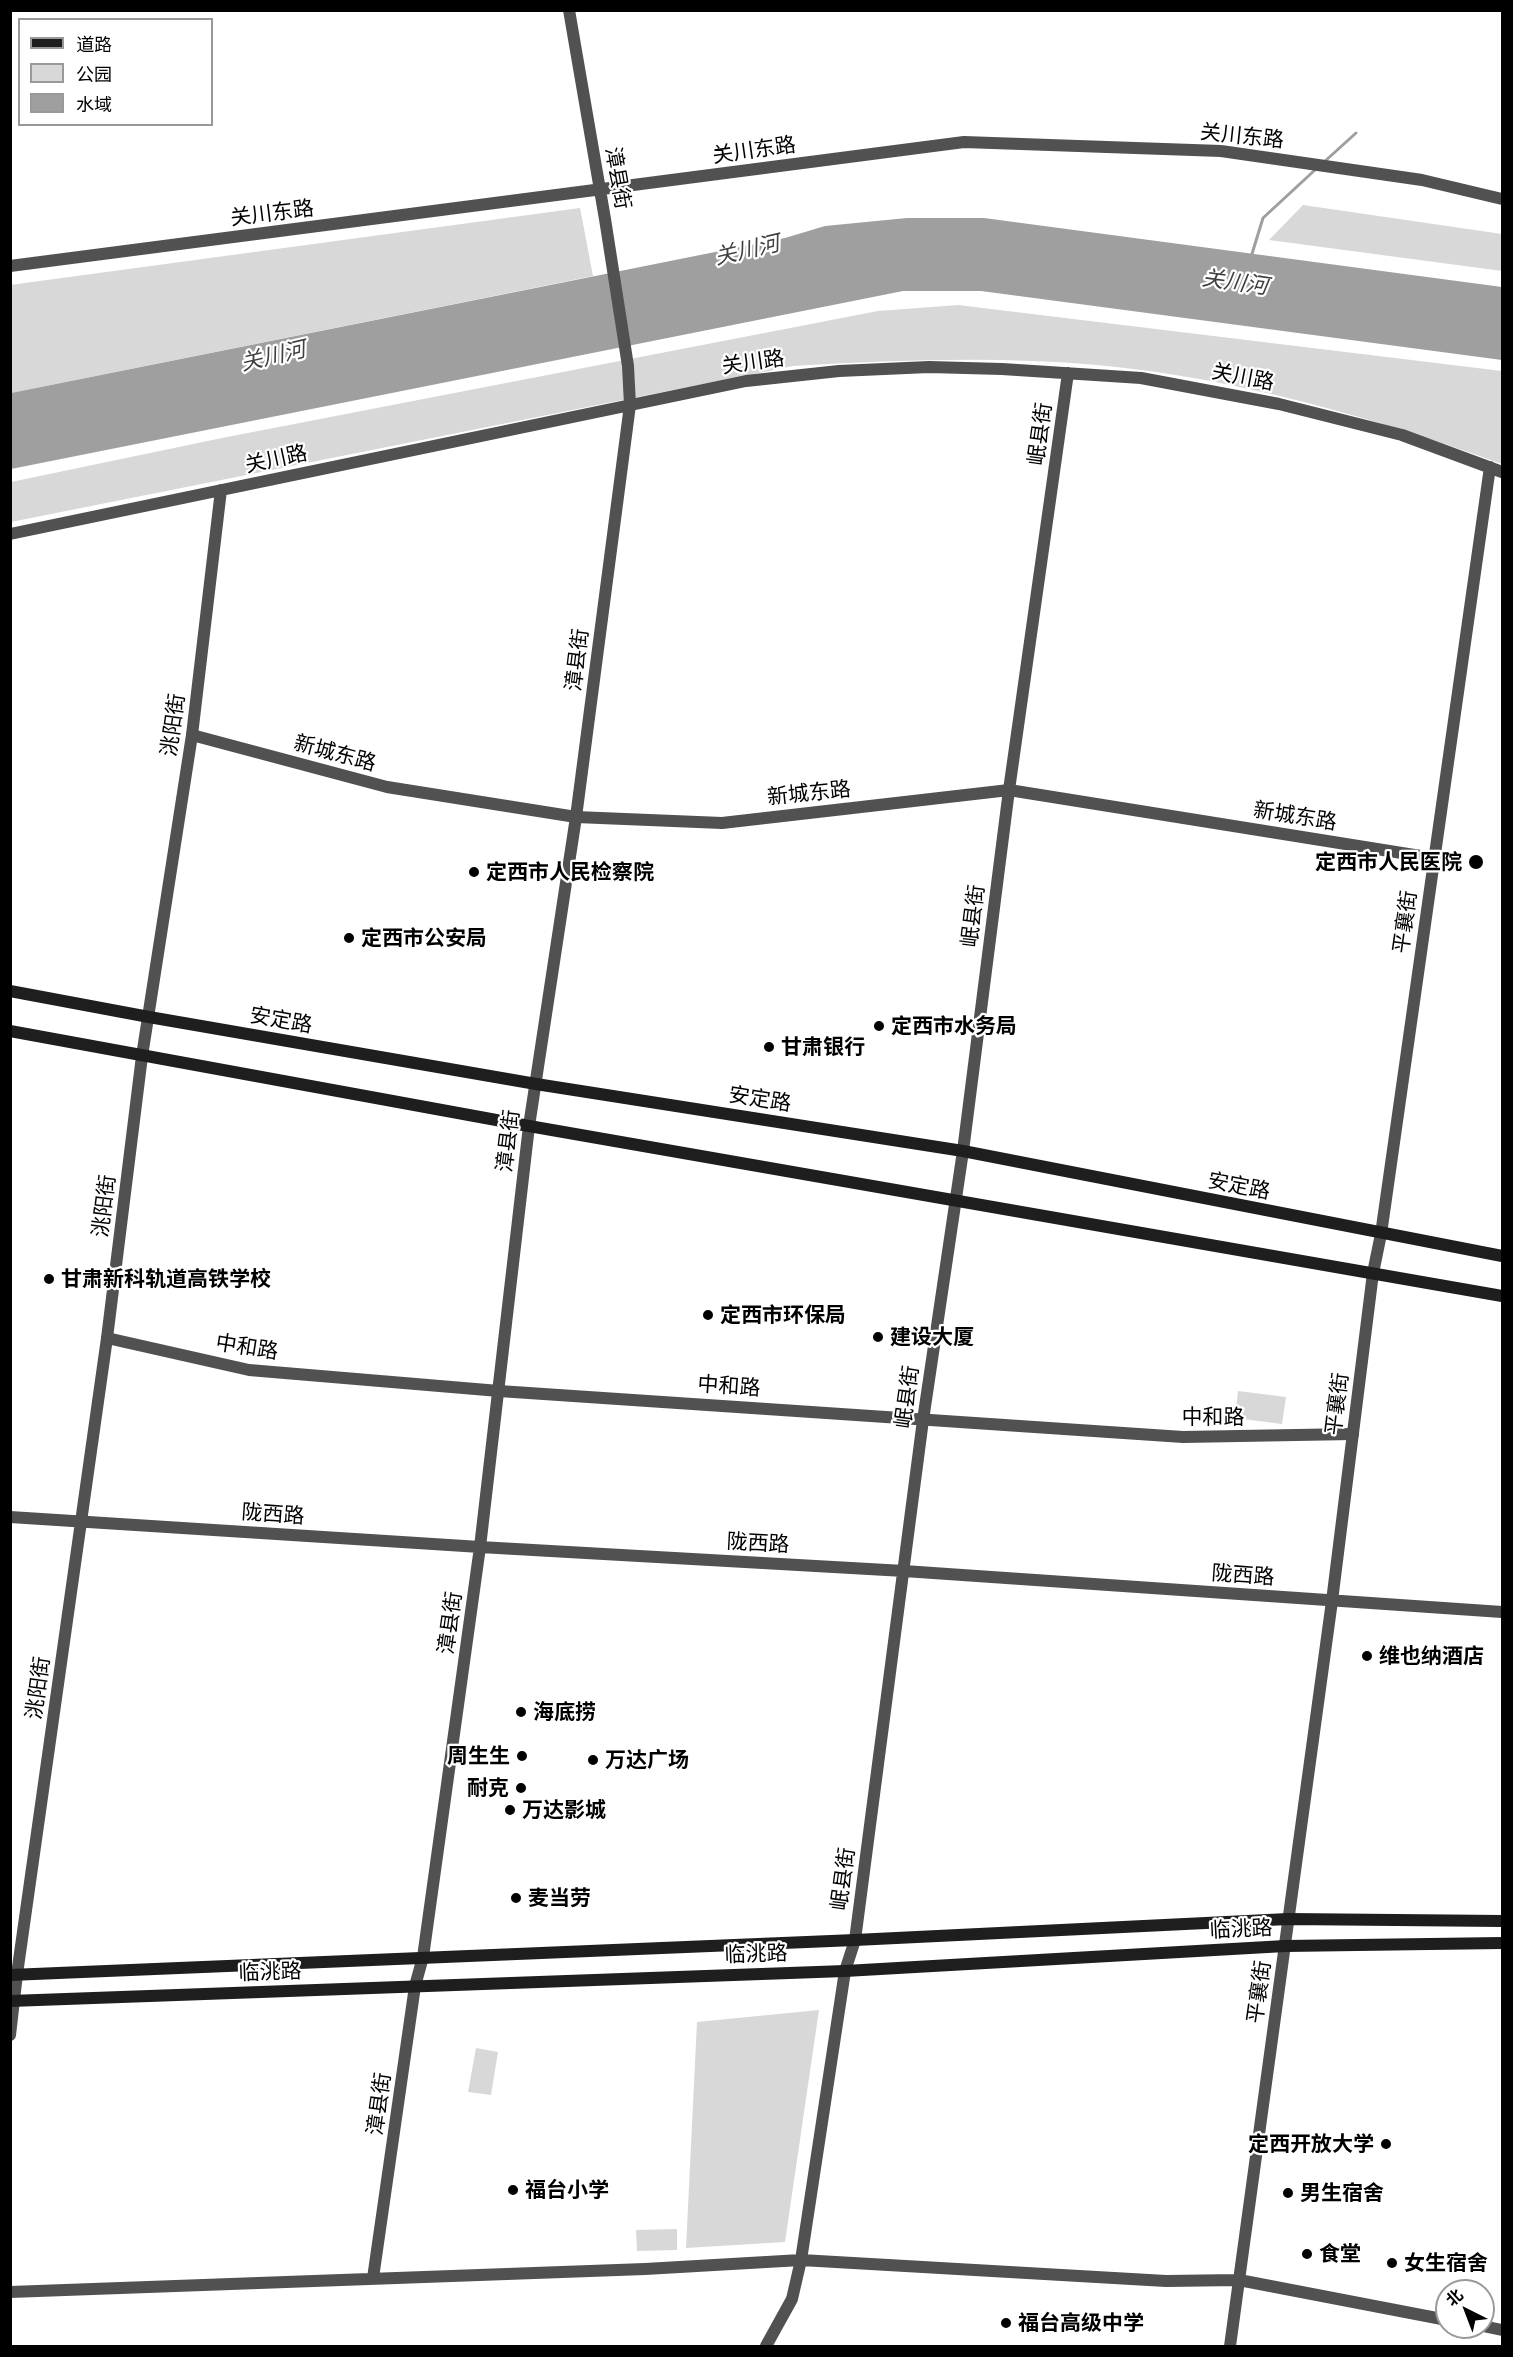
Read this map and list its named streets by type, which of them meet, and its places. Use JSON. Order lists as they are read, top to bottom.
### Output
{
  "streets": {
    "main road": ["安定路", "临洮路"],
    "street": [
      "关川东路",
      "漳县街",
      "关川路",
      "岷县街",
      "洮阳街",
      "新城东路",
      "平襄街",
      "中和路",
      "陇西路"
    ]
  },
  "crossings": [
    ["关川东路", "漳县街"],
    ["漳县街", "关川路"],
    ["漳县街", "新城东路"],
    ["漳县街", "安定路"],
    ["漳县街", "中和路"],
    ["漳县街", "陇西路"],
    ["漳县街", "临洮路"],
    ["关川路", "岷县街"],
    ["关川路", "洮阳街"],
    ["关川路", "平襄街"],
    ["岷县街", "新城东路"],
    ["岷县街", "安定路"],
    ["岷县街", "中和路"],
    ["岷县街", "陇西路"],
    ["岷县街", "临洮路"],
    ["洮阳街", "新城东路"],
    ["洮阳街", "安定路"],
    ["洮阳街", "中和路"],
    ["洮阳街", "陇西路"],
    ["洮阳街", "临洮路"],
    ["新城东路", "平襄街"],
    ["平襄街", "安定路"],
    ["平襄街", "中和路"],
    ["平襄街", "陇西路"],
    ["平襄街", "临洮路"]
  ],
  "water": ["关川河"],
  "places": [
    "定西市人民医院",
    "定西市人民检察院",
    "定西市公安局",
    "定西市水务局",
    "甘肃银行",
    "甘肃新科轨道高铁学校",
    "定西市环保局",
    "建设大厦",
    "维也纳酒店",
    "海底捞",
    "周生生",
    "万达广场",
    "耐克",
    "万达影城",
    "麦当劳",
    "定西开放大学",
    "福台小学",
    "男生宿舍",
    "食堂",
    "女生宿舍",
    "福台高级中学"
  ],
  "legend": ["道路", "公园", "水域"],
  "north": "top left"
}
